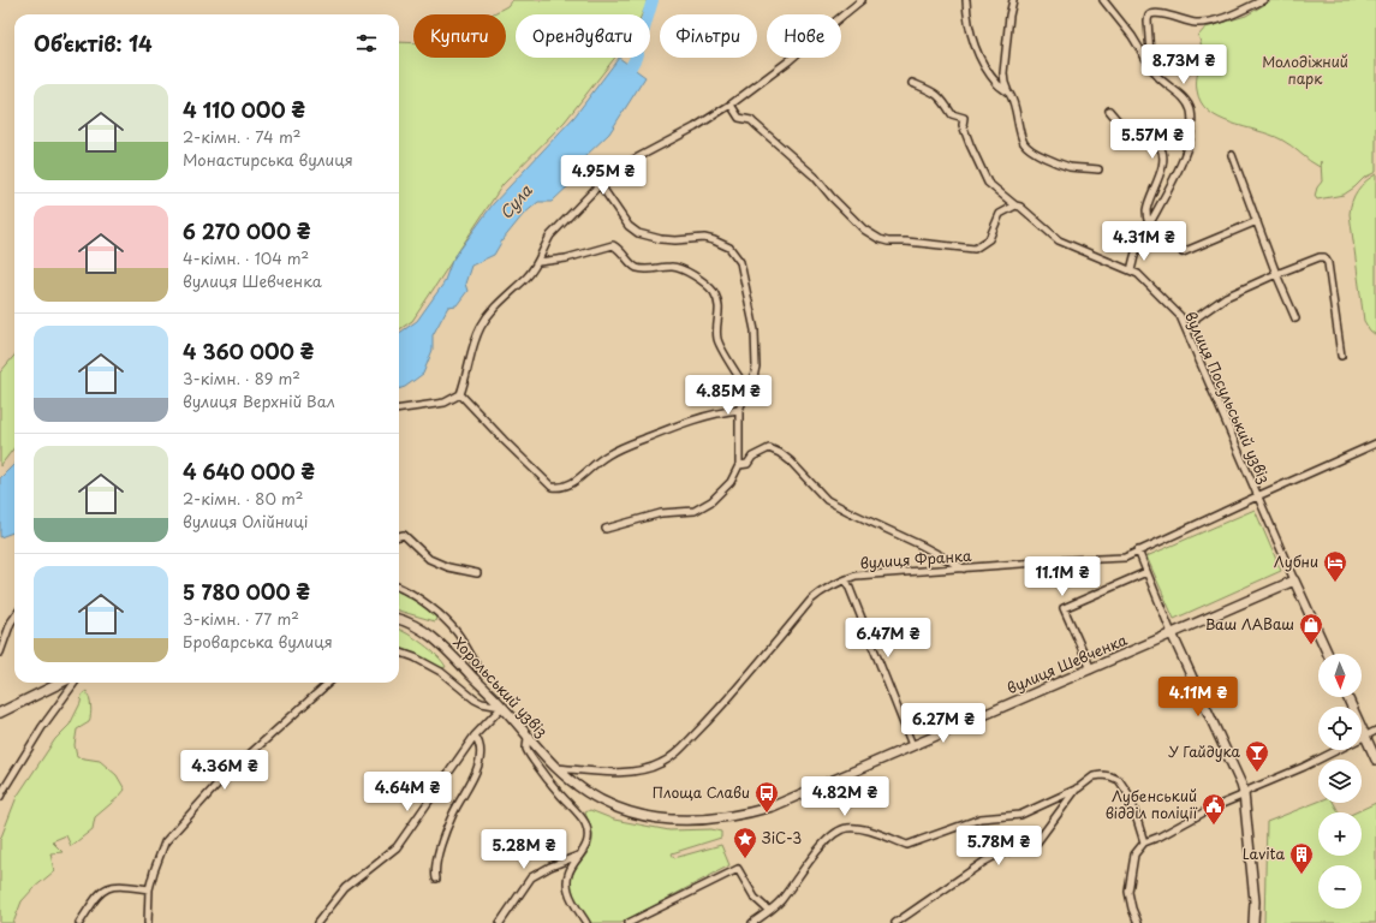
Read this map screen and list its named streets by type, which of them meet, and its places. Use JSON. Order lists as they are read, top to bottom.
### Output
{
  "streets": {
    "main road": ["вулиця Шевченка", "Хорольський узвіз"],
    "street": ["вулиця Посульський узвіз", "вулиця Франка"]
  },
  "crossings": [
    ["вулиця Посульський узвіз", "вулиця Франка"],
    ["вулиця Посульський узвіз", "вулиця Шевченка"],
    ["вулиця Франка", "вулиця Шевченка"],
    ["вулиця Франка", "Хорольський узвіз"],
    ["вулиця Шевченка", "Хорольський узвіз"]
  ],
  "water": ["Сула"],
  "parks": ["Молодіжний парк"],
  "places": {
    "hotel": ["Лубни"],
    "shop": ["Ваш ЛАВаш"],
    "bar": ["У Гайдука"],
    "bus stop": ["Площа Слави"],
    "public building": ["Лубенський відділ поліції"],
    "place": ["ЗіС-3"],
    "building": ["Lavita"]
  },
  "north": "bottom",
  "page": {
    "chip": [
      "Купити",
      "Орендувати",
      "Фільтри",
      "Нове"
    ],
    "heading": "Об’єктів: 14",
    "price": [
      "8.73M ₴",
      "5.57M ₴",
      "4.95M ₴",
      "4.31M ₴",
      "4.85M ₴",
      "11.1M ₴",
      "6.47M ₴",
      "4.11M ₴",
      "6.27M ₴",
      "4.36M ₴",
      "4.64M ₴",
      "4.82M ₴",
      "5.78M ₴",
      "5.28M ₴"
    ],
    "list": [
      {
        "name": "4 110 000 ₴",
        "note": "2-кімн. · 74 m² · Монастирська вулиця"
      },
      {
        "name": "6 270 000 ₴",
        "note": "4-кімн. · 104 m² · вулиця Шевченка"
      },
      {
        "name": "4 360 000 ₴",
        "note": "3-кімн. · 89 m² · вулиця Верхній Вал"
      },
      {
        "name": "4 640 000 ₴",
        "note": "2-кімн. · 80 m² · вулиця Олійниці"
      },
      {
        "name": "5 780 000 ₴",
        "note": "3-кімн. · 77 m² · Броварська вулиця"
      }
    ],
    "map_buttons": ["+", "−"]
  }
}
